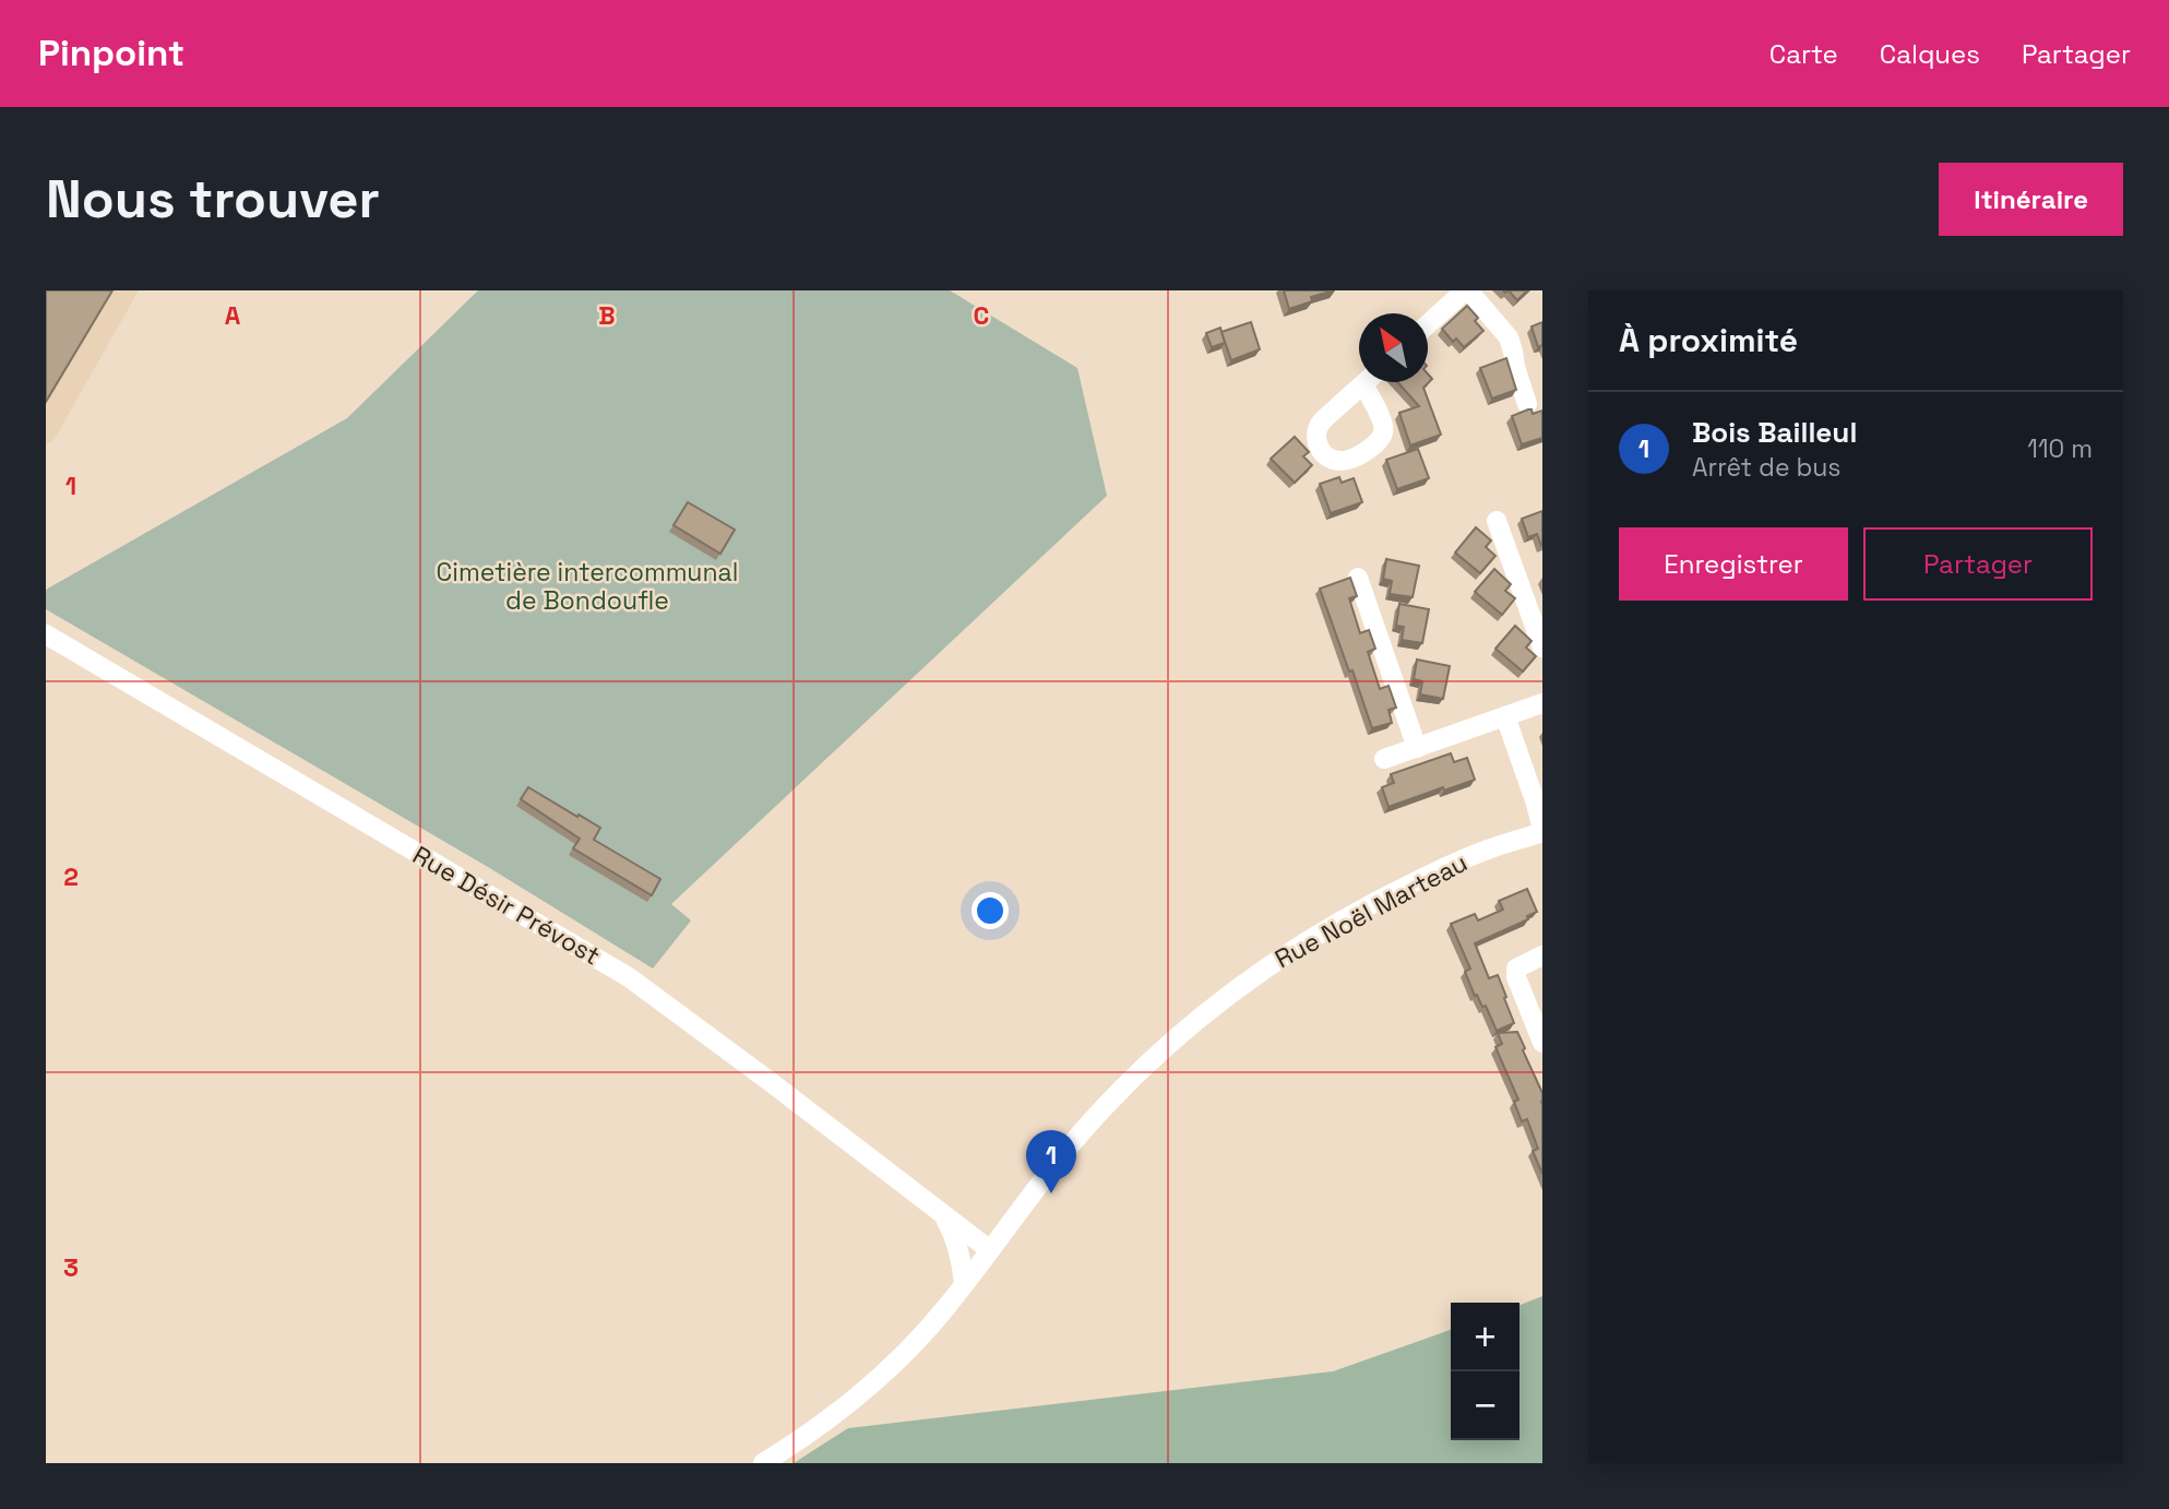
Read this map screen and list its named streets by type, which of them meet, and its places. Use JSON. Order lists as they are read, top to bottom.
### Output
{
  "streets": {
    "street": ["Rue Désir Prévost", "Rue Noël Marteau"]
  },
  "crossings": [
    ["Rue Désir Prévost", "Rue Noël Marteau"]
  ],
  "parks": ["Cimetière intercommunal de Bondoufle"],
  "north": "top left",
  "page": {
    "header": "Pinpoint",
    "nav": ["Carte", "Calques", "Partager"],
    "buttons": [
      "Itinéraire",
      ["Enregistrer", "Partager"]
    ],
    "title": "Nous trouver",
    "heading": "À proximité",
    "list": [
      {
        "mark": "1",
        "name": "Bois Bailleul",
        "note": "Arrêt de bus",
        "value": "110 m"
      }
    ],
    "pins": "1",
    "map_buttons": ["+", "−"]
  },
  "grid": {
    "columns": ["A", "B", "C"],
    "rows": ["1", "2", "3"]
  }
}
